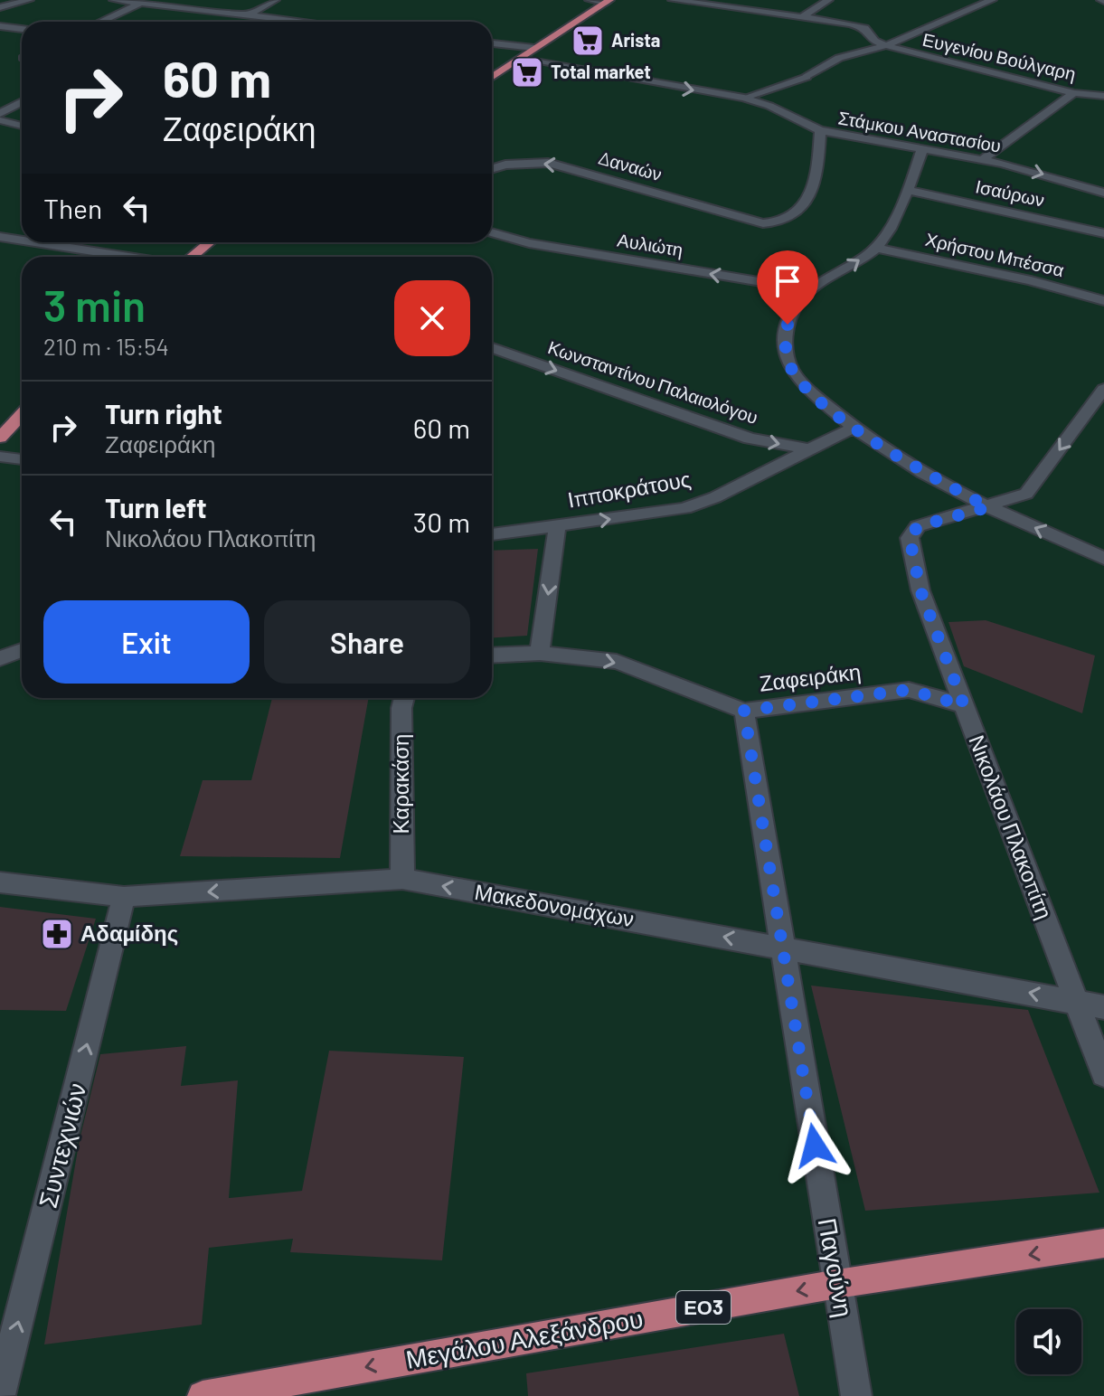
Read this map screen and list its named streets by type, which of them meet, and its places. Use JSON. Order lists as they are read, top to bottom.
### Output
{
  "streets": {
    "main road": ["ΕΟ3", "Μεγάλου Αλεξάνδρου"],
    "street": [
      "Ευγενίου Βούλγαρη",
      "Στάμκου Αναστασίου",
      "Δαναών",
      "Ισαύρων",
      "Αυλιώτη",
      "Χρήστου Μπέσσα",
      "Κωνσταντίνου Παλαιολόγου",
      "Ιπποκράτους",
      "Ζαφειράκη",
      "Καρακάση",
      "Νικολάου Πλακοπίτη",
      "Μακεδονομάχων",
      "Συντεχνιών",
      "Παγούνη"
    ]
  },
  "crossings": [
    ["Στάμκου Αναστασίου", "Δαναών"],
    ["Κωνσταντίνου Παλαιολόγου", "Ιπποκράτους"],
    ["Ζαφειράκη", "Νικολάου Πλακοπίτη"],
    ["Ζαφειράκη", "Παγούνη"],
    ["Καρακάση", "Μακεδονομάχων"],
    ["Νικολάου Πλακοπίτη", "Μακεδονομάχων"],
    ["Μακεδονομάχων", "Συντεχνιών"],
    ["Μακεδονομάχων", "Παγούνη"],
    ["Παγούνη", "Μεγάλου Αλεξάνδρου"]
  ],
  "one_way": [
    "Αυλιώτη",
    "Κωνσταντίνου Παλαιολόγου",
    "Ιπποκράτους",
    "Ζαφειράκη",
    "Μακεδονομάχων",
    "Συντεχνιών",
    "Μεγάλου Αλεξάνδρου"
  ],
  "places": {
    "supermarket": ["Arista", "Total market"],
    "pharmacy": ["Αδαμίδης"]
  },
  "page": {
    "turn": ["60 m", "Ζαφειράκη"],
    "then": "Then",
    "heading": ["3 min", "210 m · 15:54"],
    "list": [
      {
        "name": "Turn right",
        "note": "Ζαφειράκη",
        "value": "60 m"
      },
      {
        "name": "Turn left",
        "note": "Νικολάου Πλακοπίτη",
        "value": "30 m"
      }
    ],
    "buttons": ["Exit", "Share"]
  }
}
